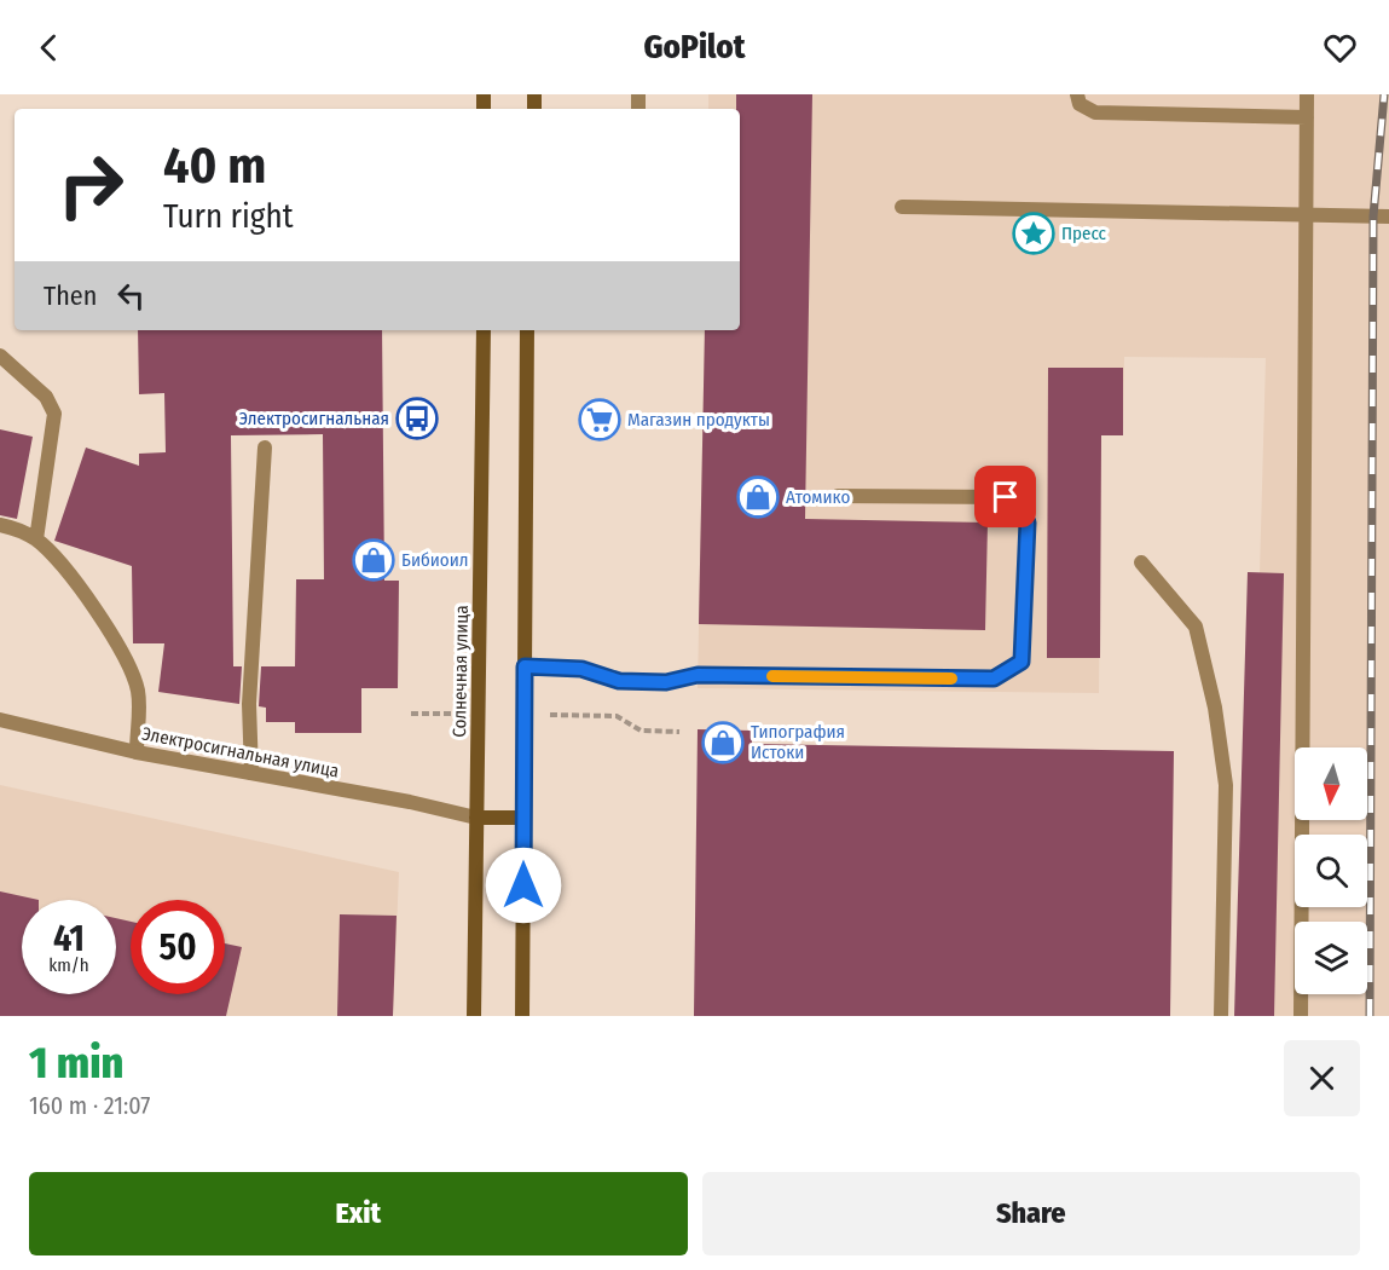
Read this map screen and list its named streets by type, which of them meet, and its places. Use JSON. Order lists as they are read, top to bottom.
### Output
{
  "streets": {
    "main road": ["Солнечная улица"],
    "street": ["Электросигнальная улица"]
  },
  "crossings": [
    ["Солнечная улица", "Электросигнальная улица"]
  ],
  "places": {
    "place": ["Пресс"],
    "bus stop": ["Электросигнальная"],
    "supermarket": ["Магазин продукты"],
    "shop": ["Атомико", "Бибиоил", "Типография Истоки"]
  },
  "north": "bottom",
  "page": {
    "header": "GoPilot",
    "turn": ["40 m", "Turn right"],
    "then": "Then",
    "speed": "41 km/h",
    "limit": "50",
    "heading": ["1 min", "160 m · 21:07"],
    "buttons": ["Exit", "Share"]
  }
}
